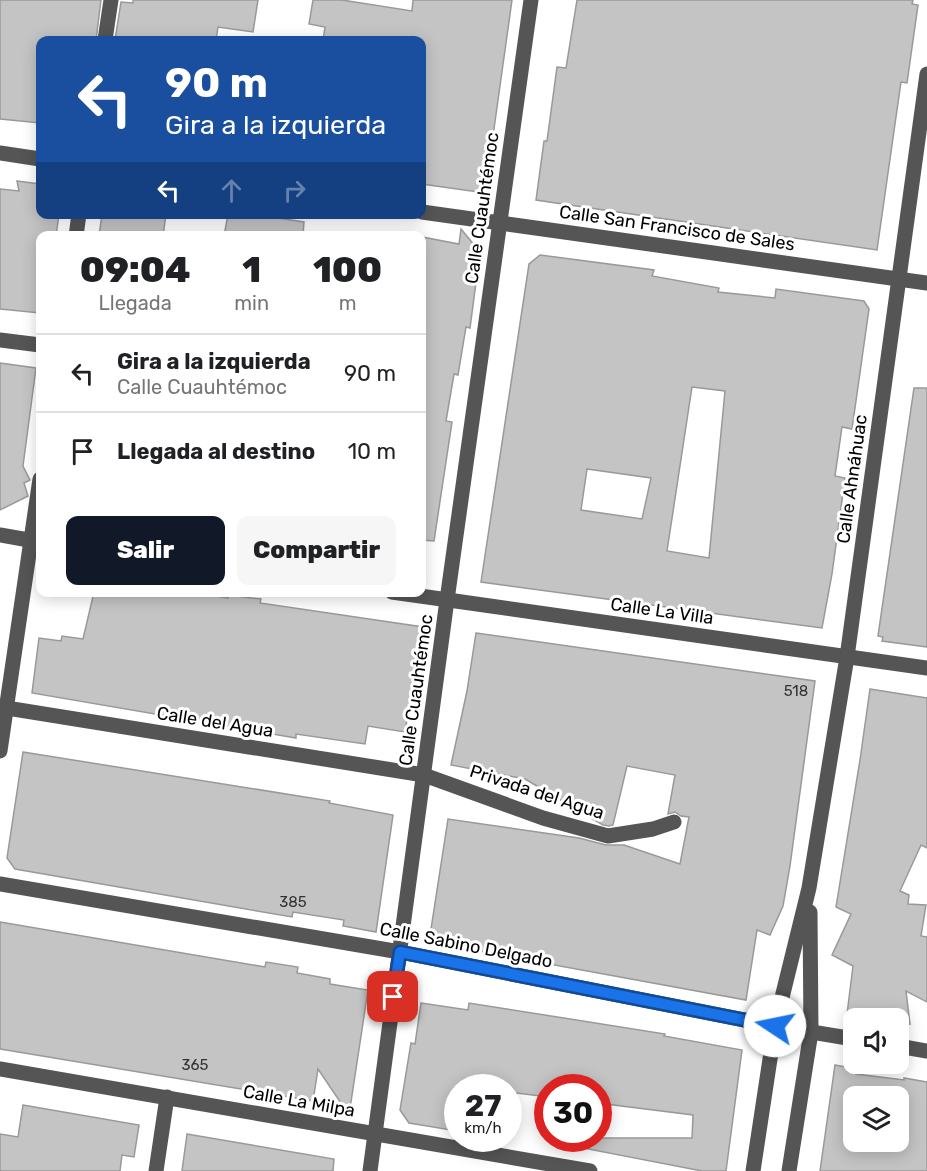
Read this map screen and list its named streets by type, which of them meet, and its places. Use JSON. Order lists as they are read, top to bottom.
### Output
{
  "streets": {
    "street": [
      "Calle Cuauhtémoc",
      "Calle San Francisco de Sales",
      "Calle Ahnáhuac",
      "Calle La Villa",
      "Calle del Agua",
      "Privada del Agua",
      "Calle Sabino Delgado",
      "Calle La Milpa"
    ]
  },
  "crossings": [
    ["Calle Cuauhtémoc", "Calle San Francisco de Sales"],
    ["Calle Cuauhtémoc", "Calle La Villa"],
    ["Calle Cuauhtémoc", "Calle del Agua"],
    ["Calle Cuauhtémoc", "Privada del Agua"],
    ["Calle Cuauhtémoc", "Calle Sabino Delgado"],
    ["Calle Cuauhtémoc", "Calle La Milpa"],
    ["Calle San Francisco de Sales", "Calle Ahnáhuac"],
    ["Calle Ahnáhuac", "Calle La Villa"],
    ["Calle Ahnáhuac", "Calle Sabino Delgado"],
    ["Calle del Agua", "Privada del Agua"]
  ],
  "house_numbers": ["518", "385", "365"],
  "page": {
    "turn": ["90 m", "Gira a la izquierda"],
    "eta": [
      "09:04",
      "Llegada",
      "1",
      "min",
      "100",
      "m"
    ],
    "list": [
      {
        "name": "Gira a la izquierda",
        "note": "Calle Cuauhtémoc",
        "value": "90 m"
      },
      {
        "name": "Llegada al destino",
        "value": "10 m"
      }
    ],
    "buttons": ["Salir", "Compartir"],
    "speed": "27 km/h",
    "limit": "30"
  }
}
